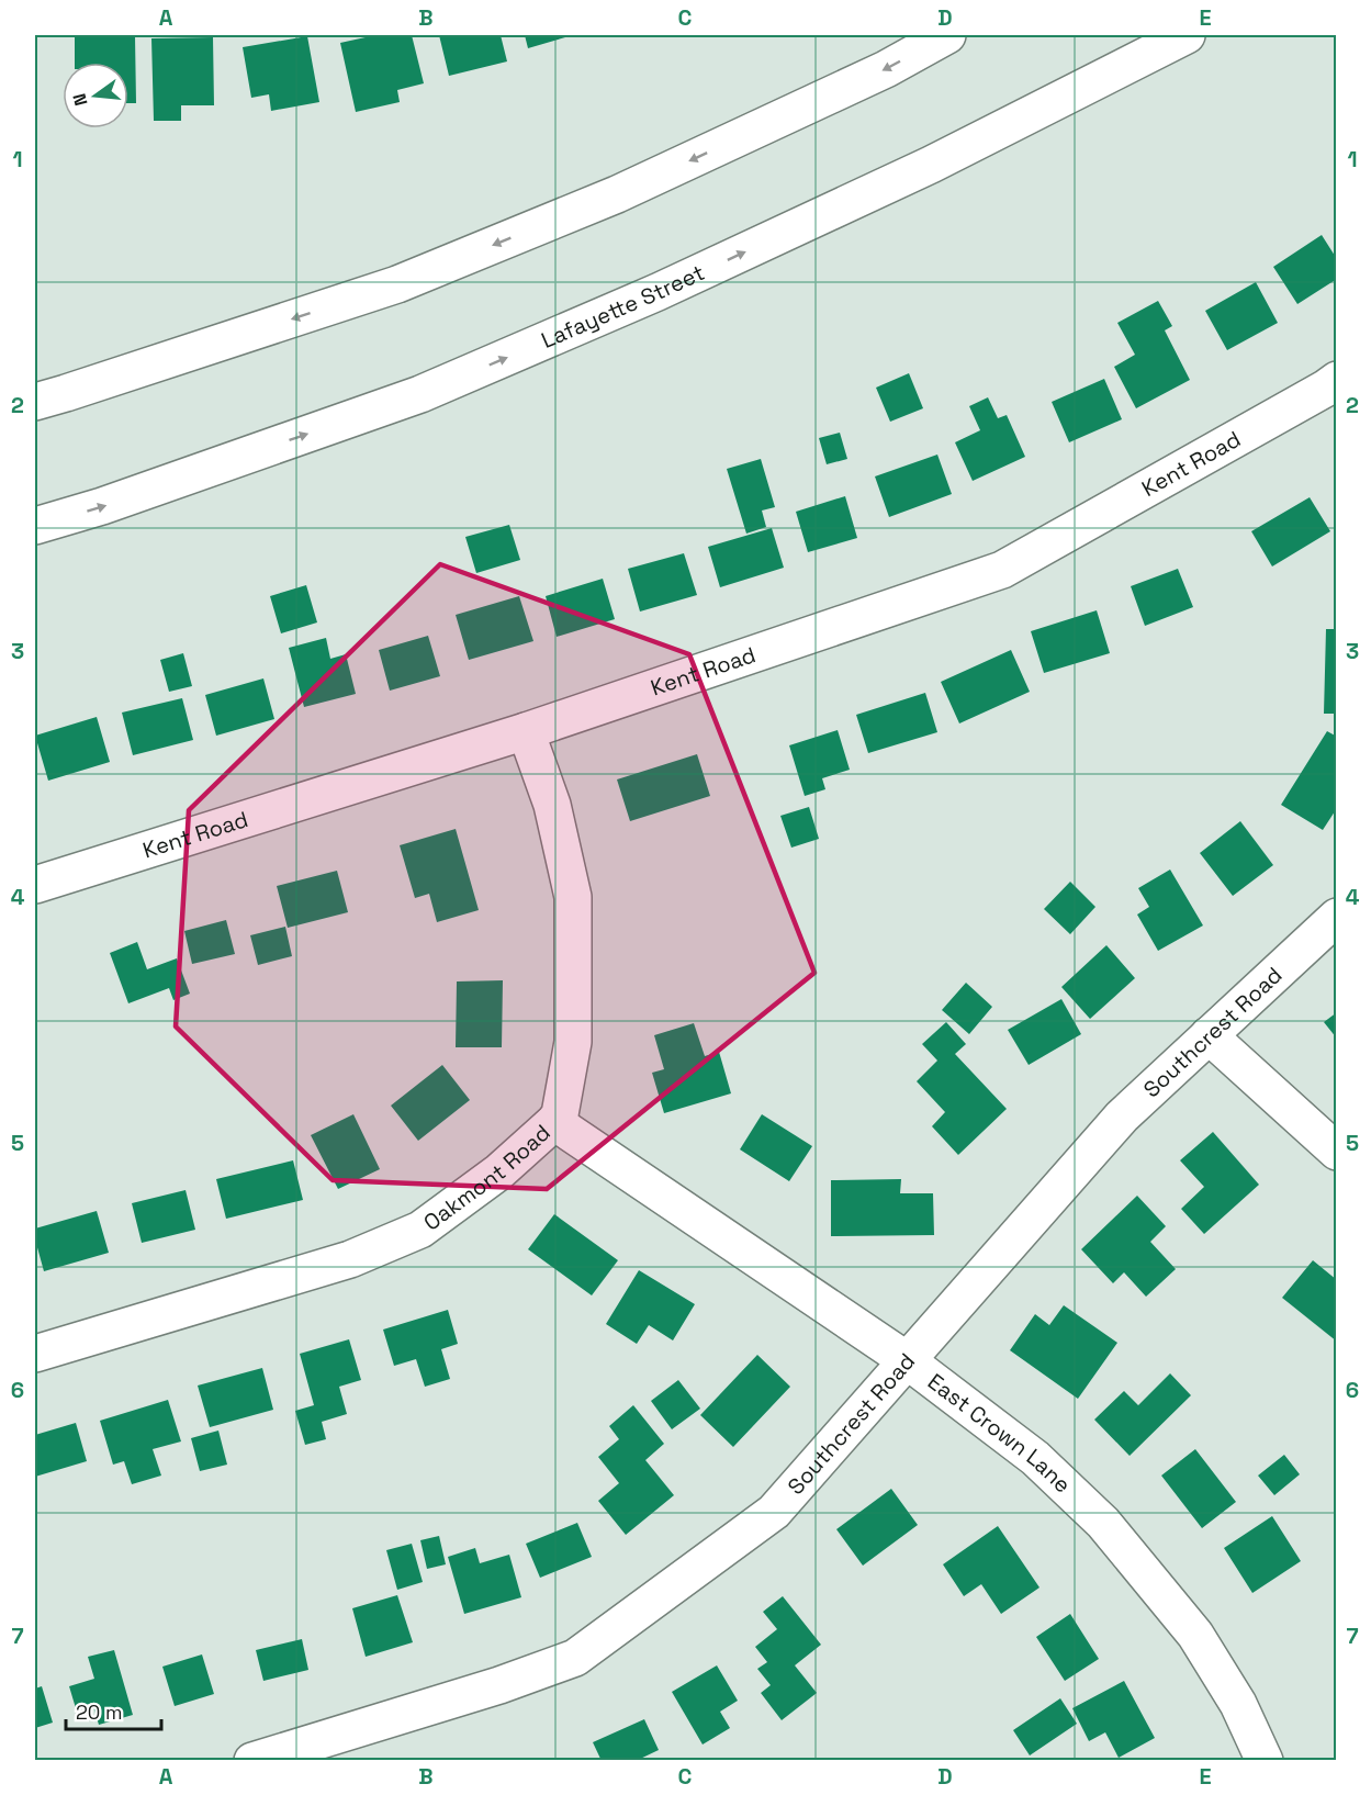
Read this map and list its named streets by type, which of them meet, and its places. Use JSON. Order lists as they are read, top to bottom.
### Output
{
  "streets": {
    "main road": [
      "Lafayette Street",
      "Kent Road",
      "Southcrest Road",
      "Oakmont Road",
      "East Crown Lane"
    ]
  },
  "crossings": [
    ["Kent Road", "Oakmont Road"],
    ["Southcrest Road", "East Crown Lane"],
    ["Oakmont Road", "East Crown Lane"]
  ],
  "scale_bar": "20 m",
  "north": "left",
  "grid": {
    "columns": [
      "A",
      "B",
      "C",
      "D",
      "E"
    ],
    "rows": [
      "1",
      "2",
      "3",
      "4",
      "5",
      "6",
      "7"
    ]
  }
}
